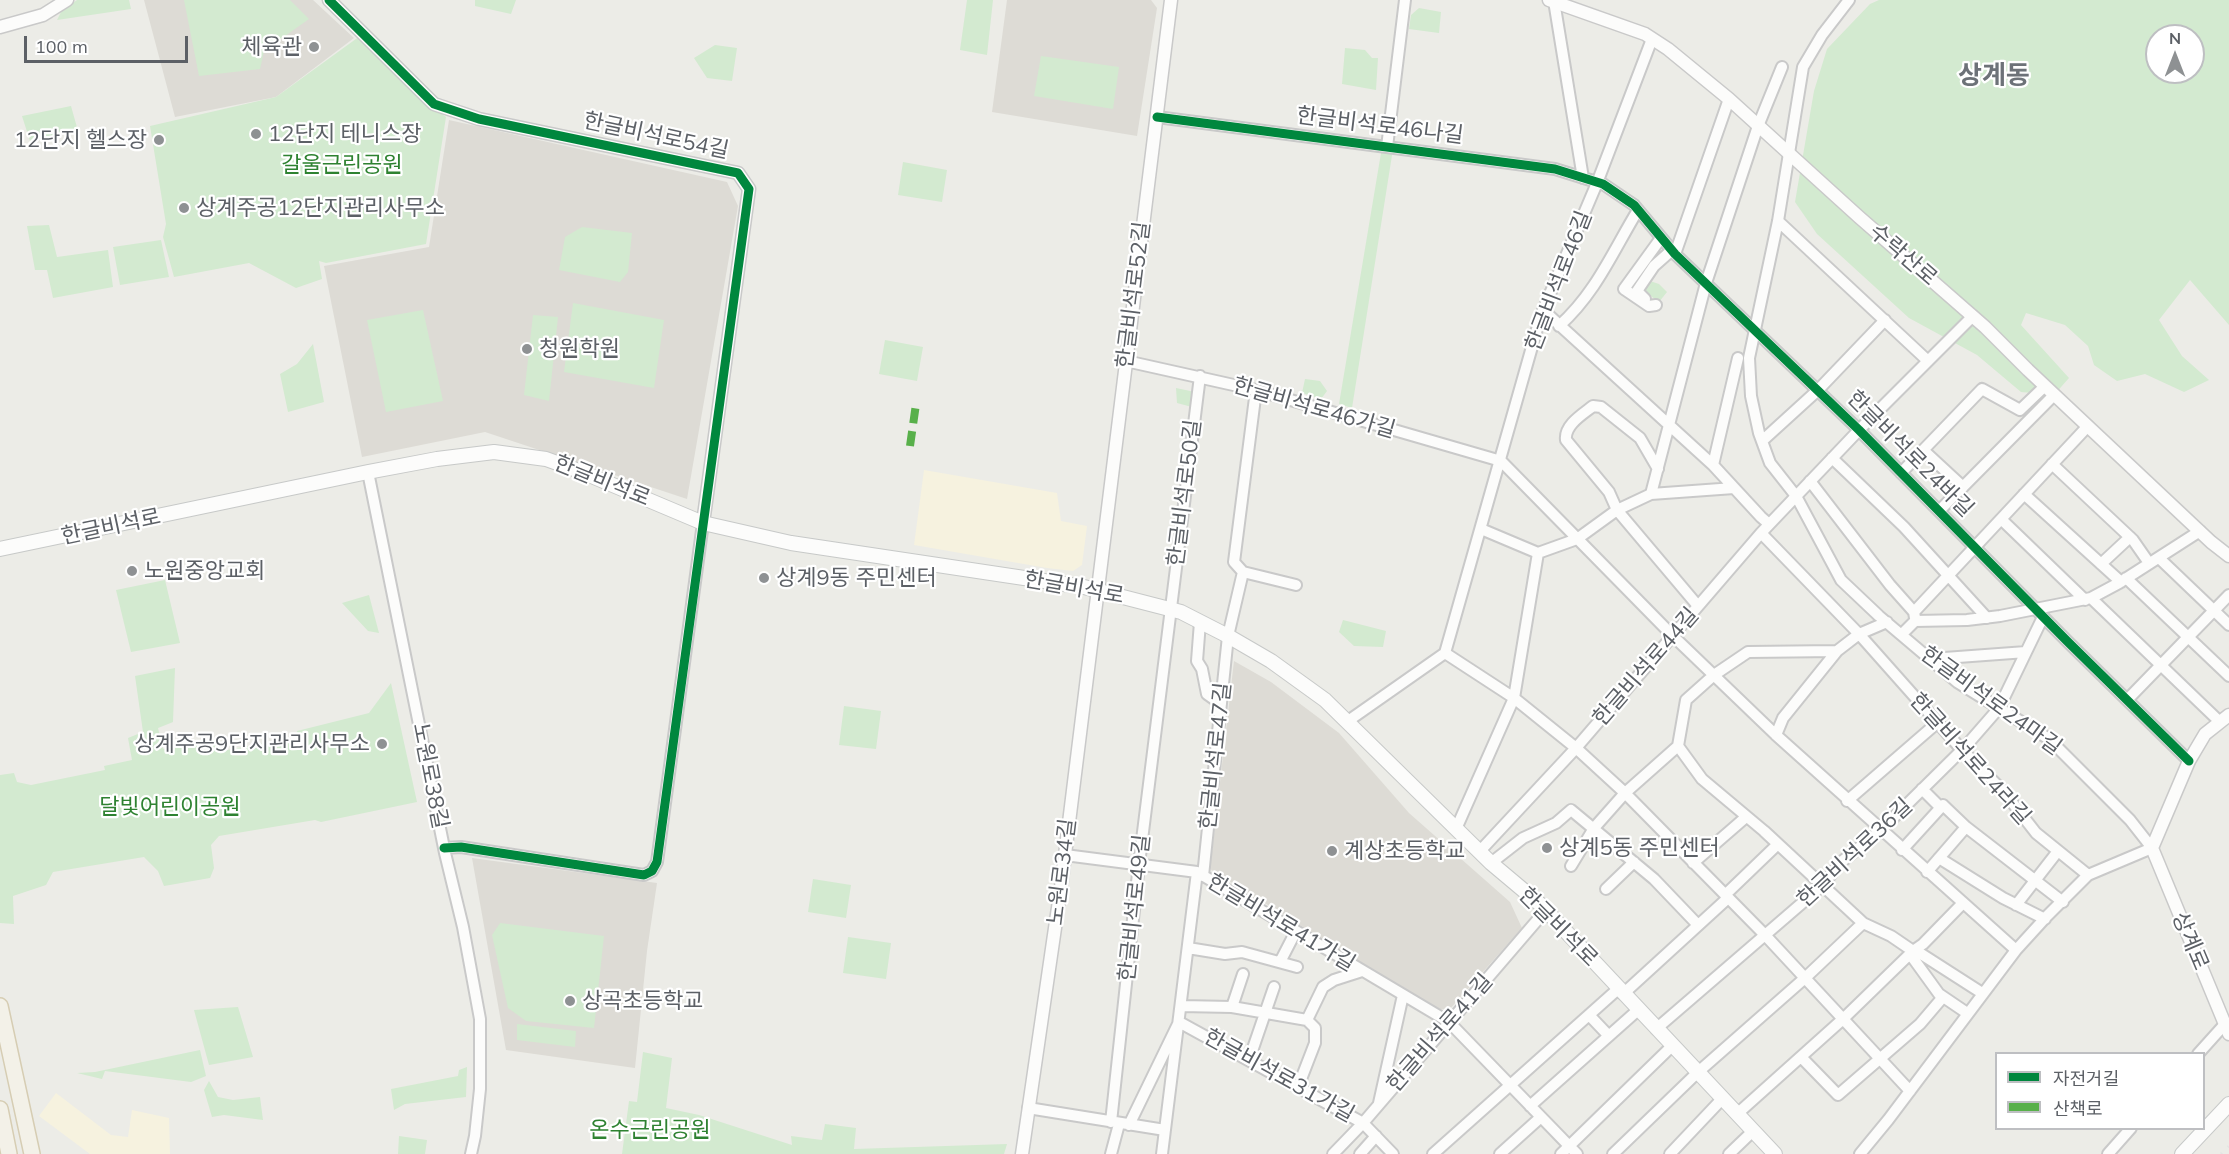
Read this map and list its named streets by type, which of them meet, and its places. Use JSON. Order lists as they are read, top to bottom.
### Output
{
  "streets": {
    "main road": ["한글비석로"],
    "street": [
      "한글비석로46나길",
      "한글비석로54길",
      "수락산로",
      "한글비석로46길",
      "한글비석로52길",
      "한글비석로46가길",
      "한글비석로24바길",
      "한글비석로50길",
      "한글비석로44길",
      "한글비석로24마길",
      "한글비석로47길",
      "한글비석로24라길",
      "노원로38길",
      "한글비석로36길",
      "노원로34길",
      "한글비석로49길",
      "한글비석로41가길",
      "상계로",
      "한글비석로41길",
      "한글비석로31가길"
    ]
  },
  "crossings": [
    ["한글비석로46나길", "한글비석로46길"],
    ["한글비석로46나길", "한글비석로52길"],
    ["한글비석로46나길", "한글비석로24바길"],
    ["한글비석로54길", "한글비석로"],
    ["수락산로", "한글비석로46길"],
    ["수락산로", "한글비석로44길"],
    ["수락산로", "한글비석로24마길"],
    ["한글비석로46길", "한글비석로46가길"],
    ["한글비석로46길", "한글비석로24바길"],
    ["한글비석로52길", "한글비석로46가길"],
    ["한글비석로52길", "한글비석로"],
    ["한글비석로52길", "노원로34길"],
    ["한글비석로46가길", "한글비석로50길"],
    ["한글비석로24바길", "한글비석로44길"],
    ["한글비석로24바길", "한글비석로24마길"],
    ["한글비석로24바길", "한글비석로36길"],
    ["한글비석로", "한글비석로50길"],
    ["한글비석로", "한글비석로44길"],
    ["한글비석로", "한글비석로47길"],
    ["한글비석로", "노원로38길"],
    ["한글비석로", "한글비석로36길"],
    ["한글비석로", "노원로34길"],
    ["한글비석로", "한글비석로49길"],
    ["한글비석로", "한글비석로41길"],
    ["한글비석로50길", "한글비석로49길"],
    ["한글비석로44길", "한글비석로24마길"],
    ["한글비석로44길", "한글비석로24라길"],
    ["한글비석로24마길", "한글비석로36길"],
    ["한글비석로24마길", "상계로"],
    ["한글비석로47길", "한글비석로49길"],
    ["한글비석로47길", "한글비석로41가길"],
    ["한글비석로47길", "한글비석로31가길"],
    ["한글비석로24라길", "한글비석로36길"],
    ["노원로34길", "한글비석로41가길"],
    ["한글비석로49길", "한글비석로41가길"],
    ["한글비석로41가길", "한글비석로41길"],
    ["한글비석로41길", "한글비석로31가길"]
  ],
  "districts": ["상계동"],
  "parks": ["갈울근린공원", "달빛어린이공원", "온수근린공원"],
  "places": [
    "체육관",
    "12단지 테니스장",
    "12단지 헬스장",
    "상계주공12단지관리사무소",
    "청원학원",
    "노원중앙교회",
    "상계9동 주민센터",
    "상계주공9단지관리사무소",
    "상계5동 주민센터",
    "계상초등학교",
    "상곡초등학교"
  ],
  "legend": ["자전거길", "산책로"],
  "scale_bar": "100 m",
  "north": "top"
}
